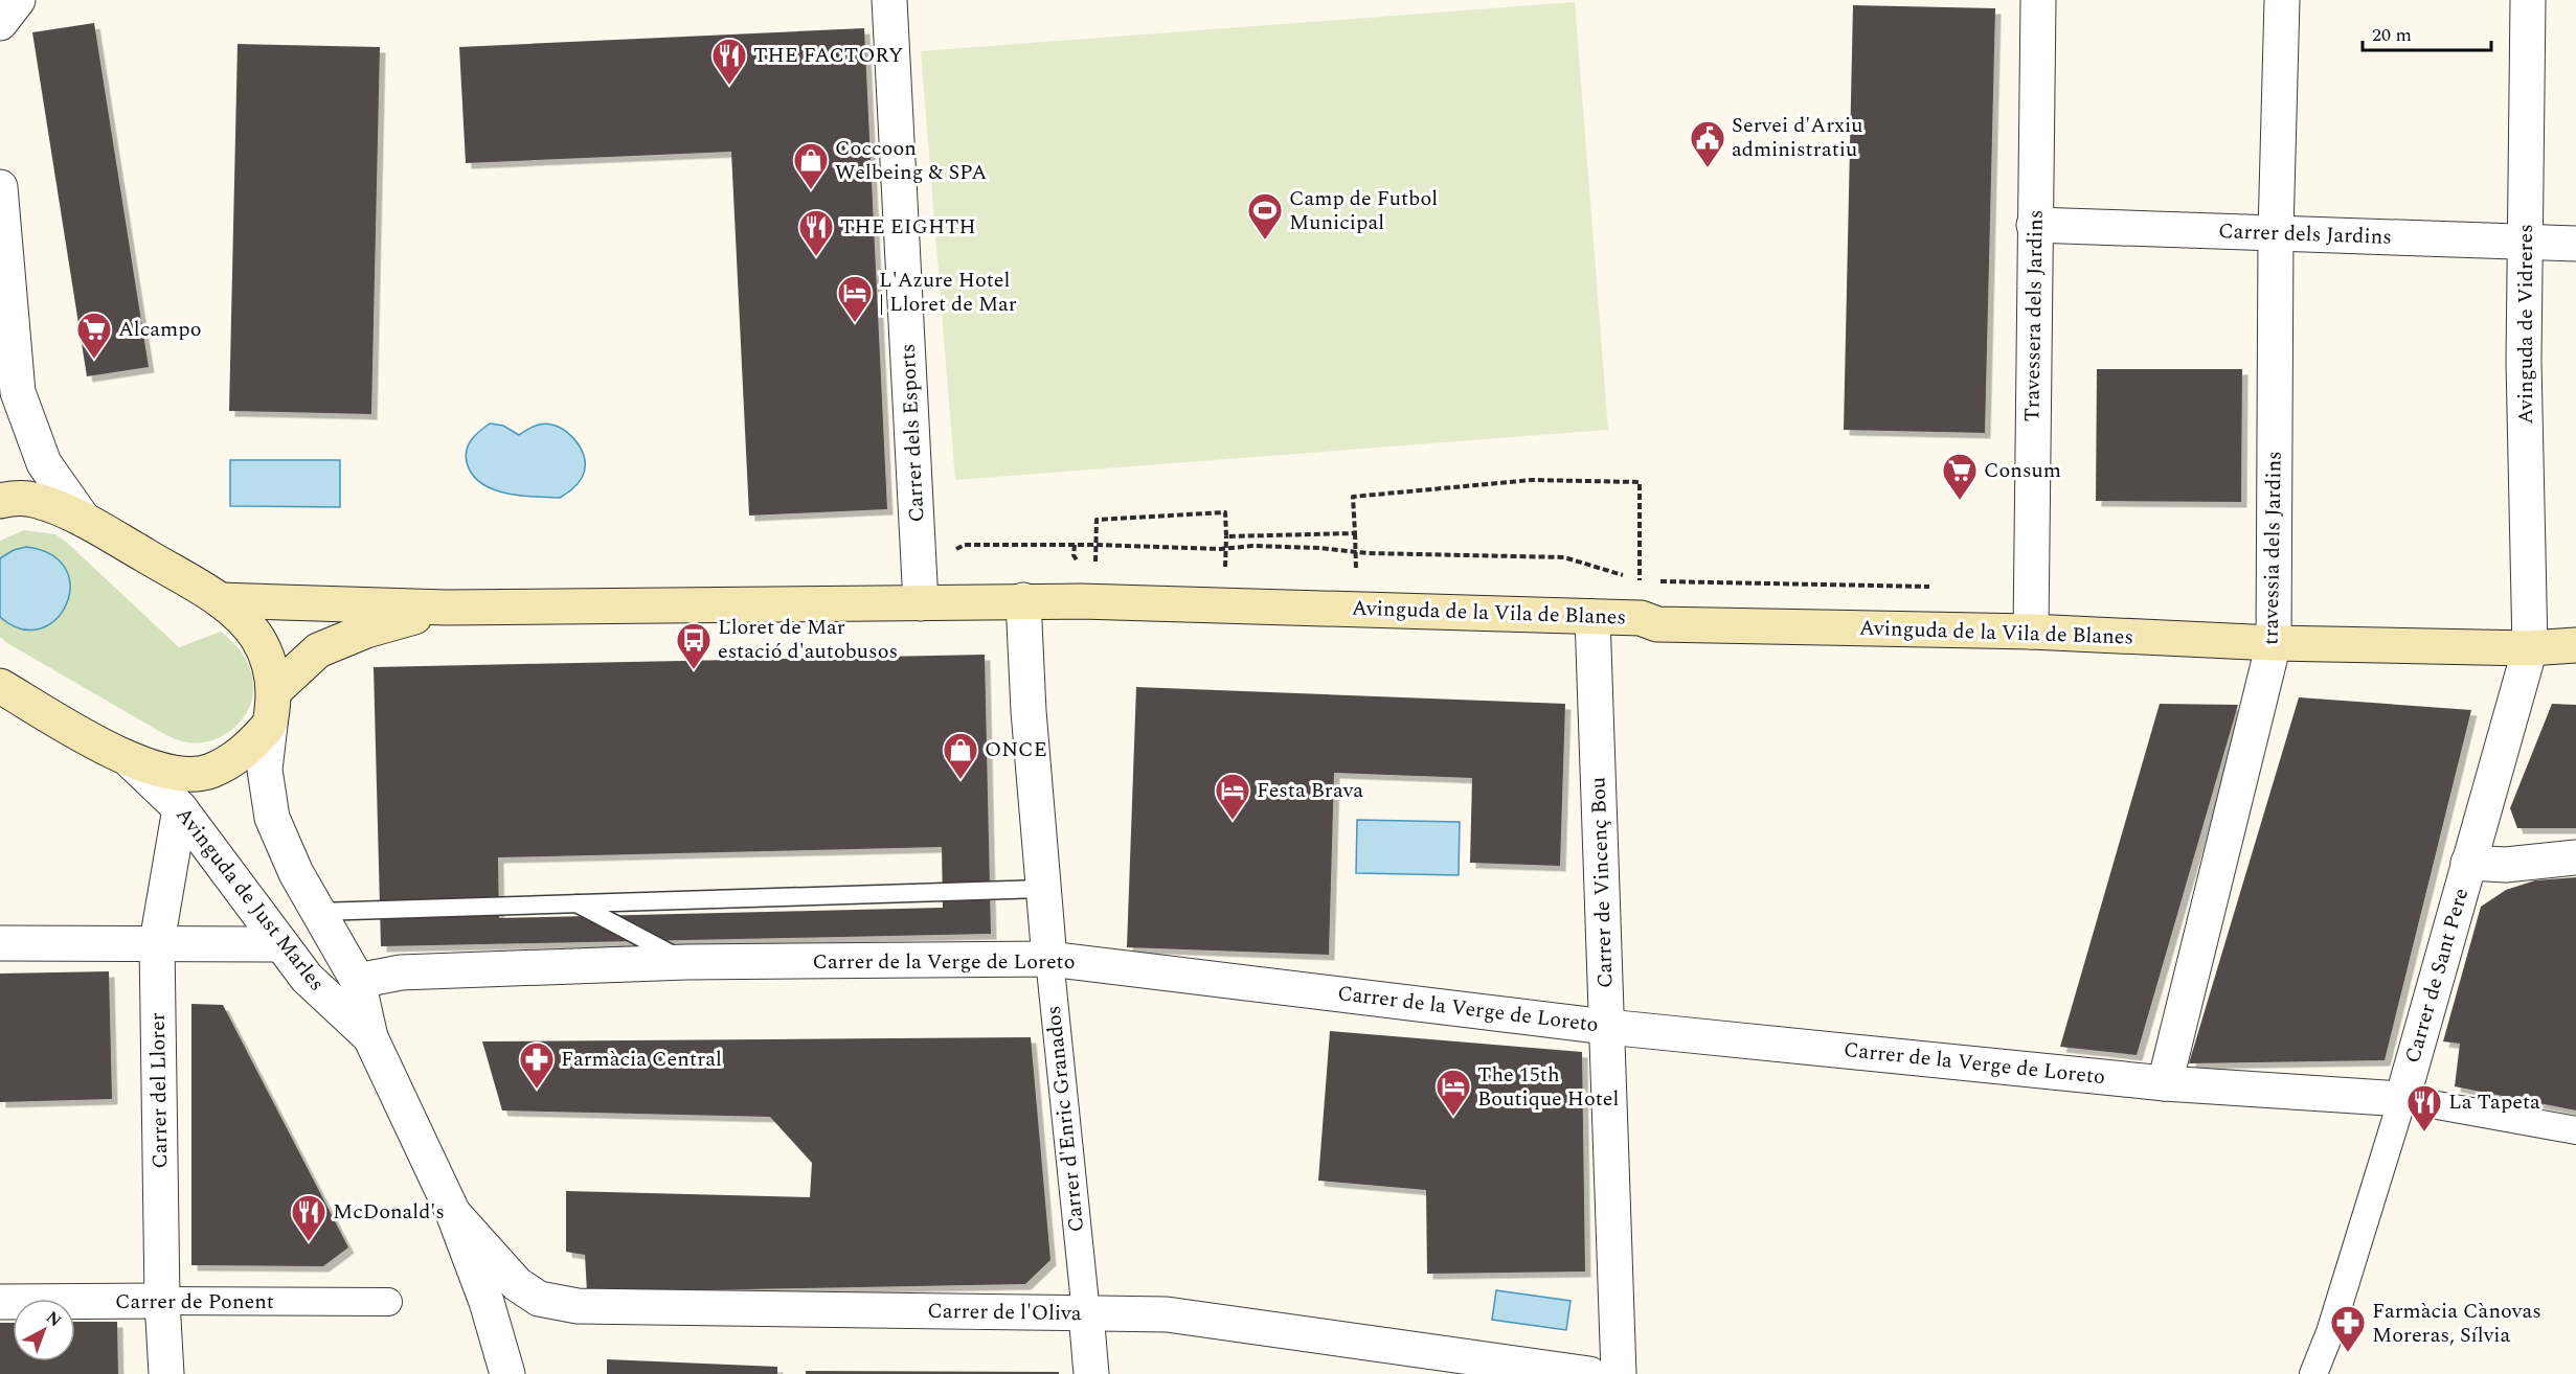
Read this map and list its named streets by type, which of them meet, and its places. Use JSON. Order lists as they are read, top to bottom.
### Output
{
  "streets": {
    "main road": ["Avinguda de la Vila de Blanes"],
    "street": [
      "Carrer dels Jardins",
      "Travessera dels Jardins",
      "Avinguda de Vidreres",
      "Carrer dels Esports",
      "travessia dels Jardins",
      "Carrer de Vincenç Bou",
      "Avinguda de Just Marles",
      "Carrer de la Verge de Loreto",
      "Carrer de Sant Pere",
      "Carrer del Llorer",
      "Carrer d'Enric Granados",
      "Carrer de Ponent",
      "Carrer de l'Oliva"
    ]
  },
  "crossings": [
    ["Carrer dels Jardins", "Travessera dels Jardins"],
    ["Carrer dels Jardins", "Avinguda de Vidreres"],
    ["Carrer dels Jardins", "travessia dels Jardins"],
    ["Travessera dels Jardins", "Avinguda de la Vila de Blanes"],
    ["Avinguda de Vidreres", "Avinguda de la Vila de Blanes"],
    ["Avinguda de Vidreres", "Carrer de Sant Pere"],
    ["Carrer dels Esports", "Avinguda de la Vila de Blanes"],
    ["travessia dels Jardins", "Avinguda de la Vila de Blanes"],
    ["travessia dels Jardins", "Carrer de la Verge de Loreto"],
    ["Avinguda de la Vila de Blanes", "Carrer de Vincenç Bou"],
    ["Avinguda de la Vila de Blanes", "Carrer de Sant Pere"],
    ["Avinguda de la Vila de Blanes", "Carrer d'Enric Granados"],
    ["Carrer de Vincenç Bou", "Carrer de la Verge de Loreto"],
    ["Avinguda de Just Marles", "Carrer de la Verge de Loreto"],
    ["Avinguda de Just Marles", "Carrer del Llorer"],
    ["Avinguda de Just Marles", "Carrer de l'Oliva"],
    ["Carrer de la Verge de Loreto", "Carrer de Sant Pere"],
    ["Carrer de la Verge de Loreto", "Carrer d'Enric Granados"],
    ["Carrer del Llorer", "Carrer de Ponent"],
    ["Carrer d'Enric Granados", "Carrer de l'Oliva"]
  ],
  "places": {
    "restaurant": [
      "THE FACTORY",
      "THE EIGHTH",
      "La Tapeta",
      "McDonald's"
    ],
    "public building": ["Servei d'Arxiu administratiu"],
    "shop": ["Coccoon Welbeing & SPA", "ONCE"],
    "sports": ["Camp de Futbol Municipal"],
    "hotel": ["L'Azure Hotel | Lloret de Mar", "Festa Brava", "The 15th Boutique Hotel"],
    "supermarket": ["Alcampo", "Consum"],
    "bus stop": ["Lloret de Mar estació d'autobusos"],
    "pharmacy": ["Farmàcia Central", "Farmàcia Cànovas Moreras, Sílvia"]
  },
  "scale_bar": "20 m",
  "north": "top right"
}
